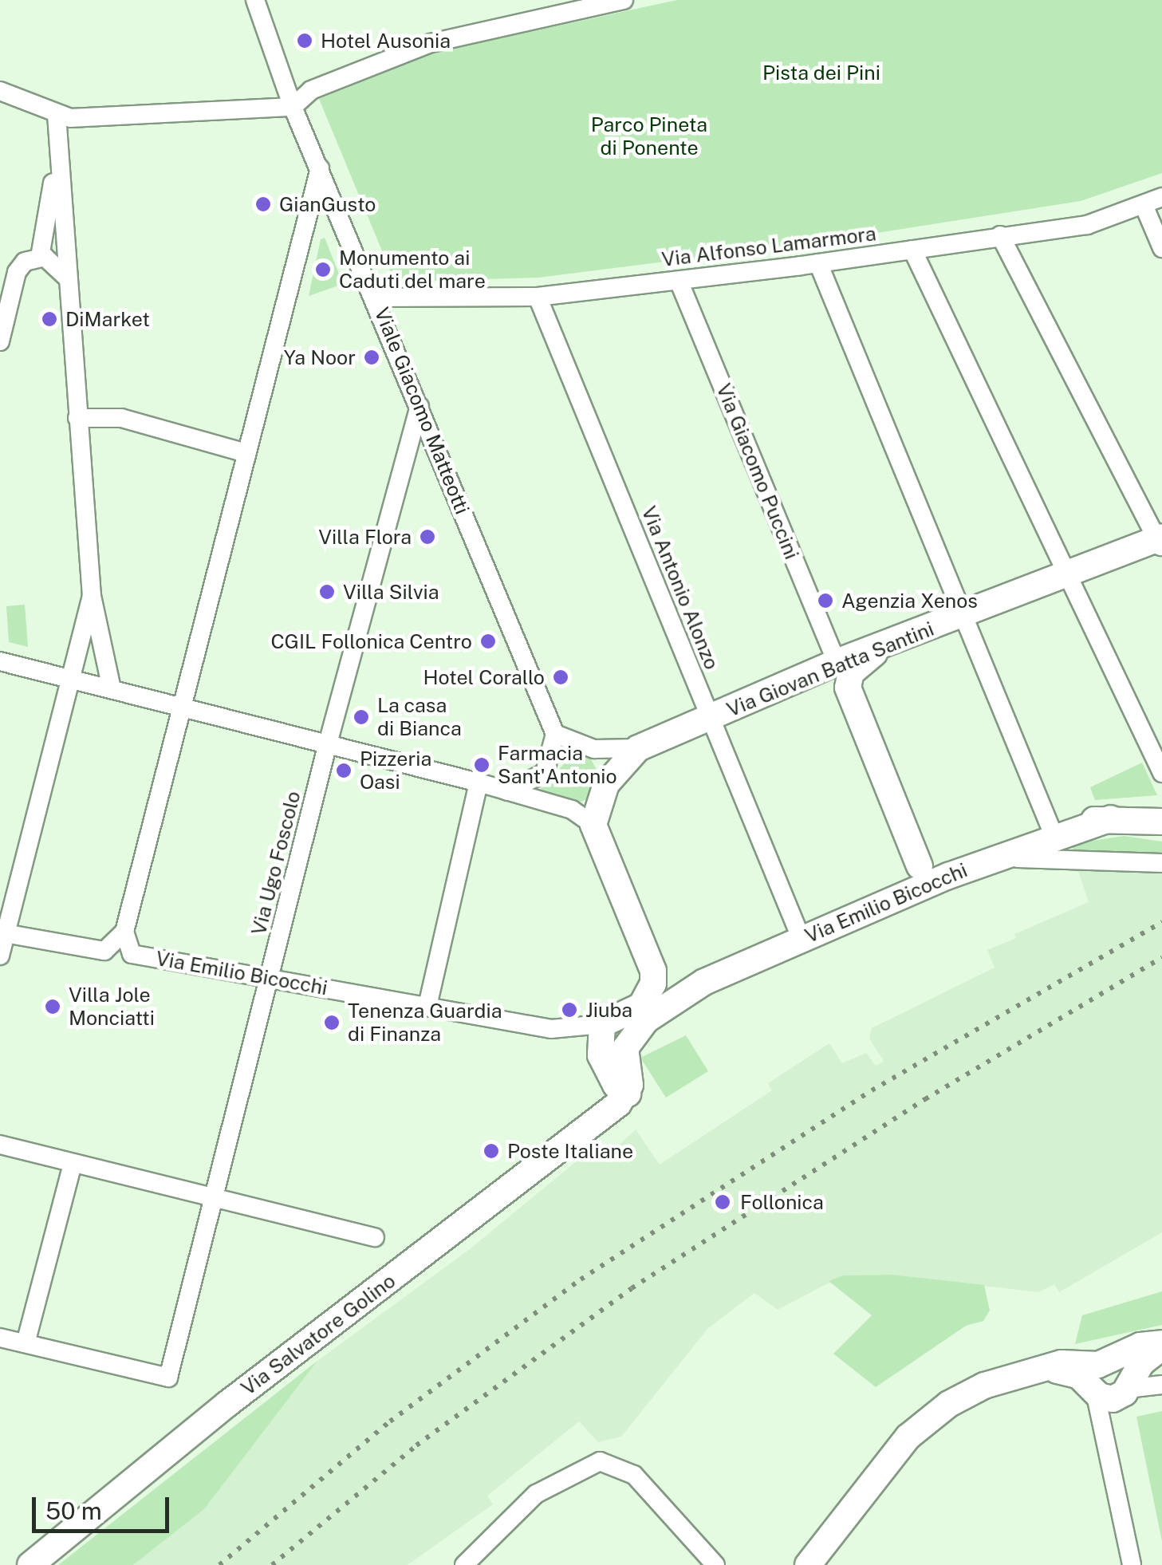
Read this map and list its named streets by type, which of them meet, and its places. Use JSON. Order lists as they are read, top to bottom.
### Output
{
  "streets": {
    "street": [
      "Via Alfonso Lamarmora",
      "Viale Giacomo Matteotti",
      "Via Giacomo Puccini",
      "Via Antonio Alonzo",
      "Via Giovan Batta Santini",
      "Via Ugo Foscolo",
      "Via Emilio Bicocchi",
      "Via Salvatore Golino"
    ]
  },
  "crossings": [
    ["Via Alfonso Lamarmora", "Viale Giacomo Matteotti"],
    ["Via Alfonso Lamarmora", "Via Giacomo Puccini"],
    ["Via Alfonso Lamarmora", "Via Antonio Alonzo"],
    ["Viale Giacomo Matteotti", "Via Ugo Foscolo"],
    ["Via Giacomo Puccini", "Via Giovan Batta Santini"],
    ["Via Antonio Alonzo", "Via Giovan Batta Santini"],
    ["Via Antonio Alonzo", "Via Emilio Bicocchi"],
    ["Via Ugo Foscolo", "Via Emilio Bicocchi"]
  ],
  "parks": ["Pista dei Pini", "Parco Pineta di Ponente"],
  "places": [
    "Hotel Ausonia",
    "GianGusto",
    "Monumento ai Caduti del mare",
    "DiMarket",
    "Ya Noor",
    "Villa Flora",
    "Villa Silvia",
    "Agenzia Xenos",
    "CGIL Follonica Centro",
    "Hotel Corallo",
    "La casa di Bianca",
    "Farmacia Sant'Antonio",
    "Pizzeria Oasi",
    "Villa Jole Monciatti",
    "Jiuba",
    "Tenenza Guardia di Finanza",
    "Poste Italiane",
    "Follonica"
  ],
  "scale_bar": "50 m"
}
